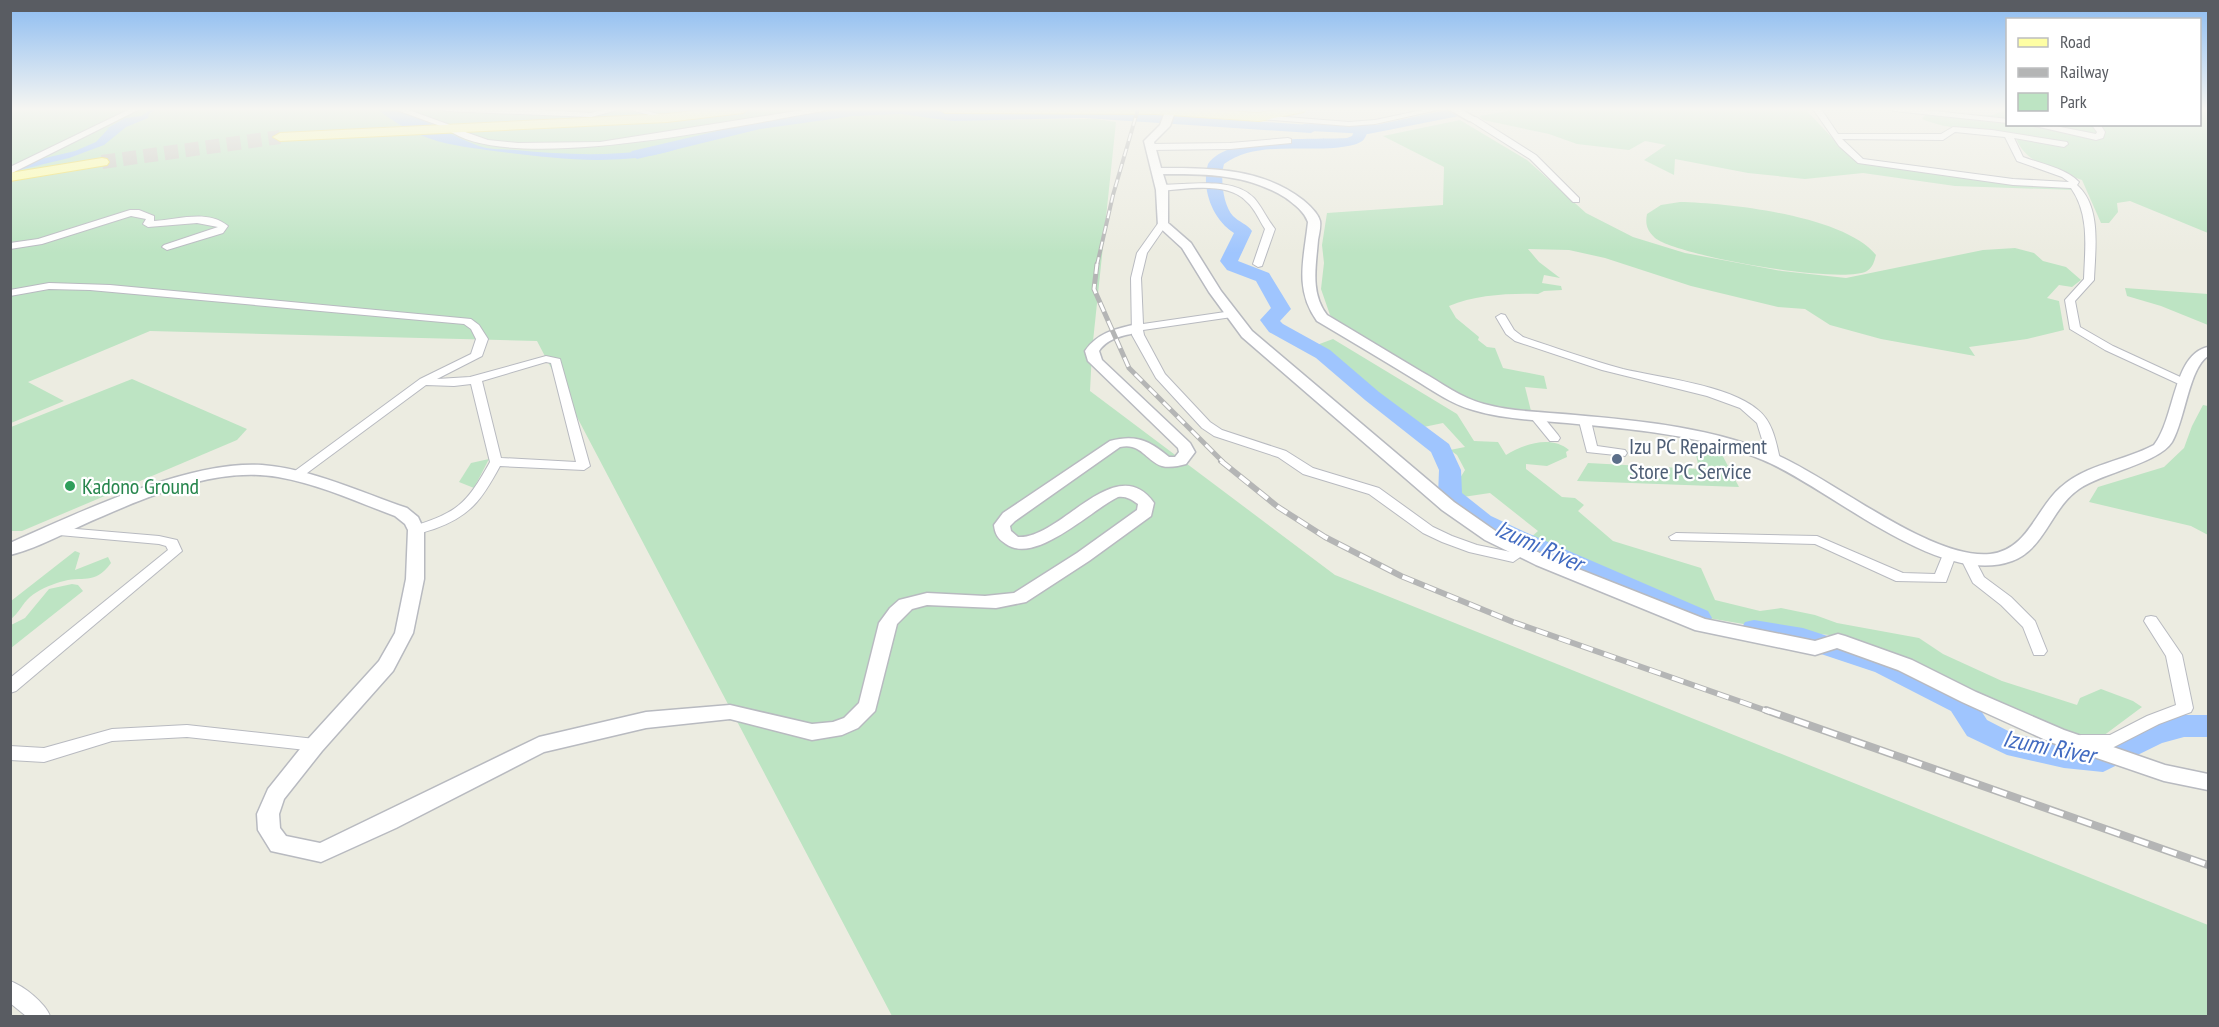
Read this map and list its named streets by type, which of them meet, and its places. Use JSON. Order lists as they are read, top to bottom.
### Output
{
  "water": ["Izumi River"],
  "places": ["Izu PC Repairment Store PC Service", "Kadono Ground"],
  "legend": ["Road", "Railway", "Park"]
}
